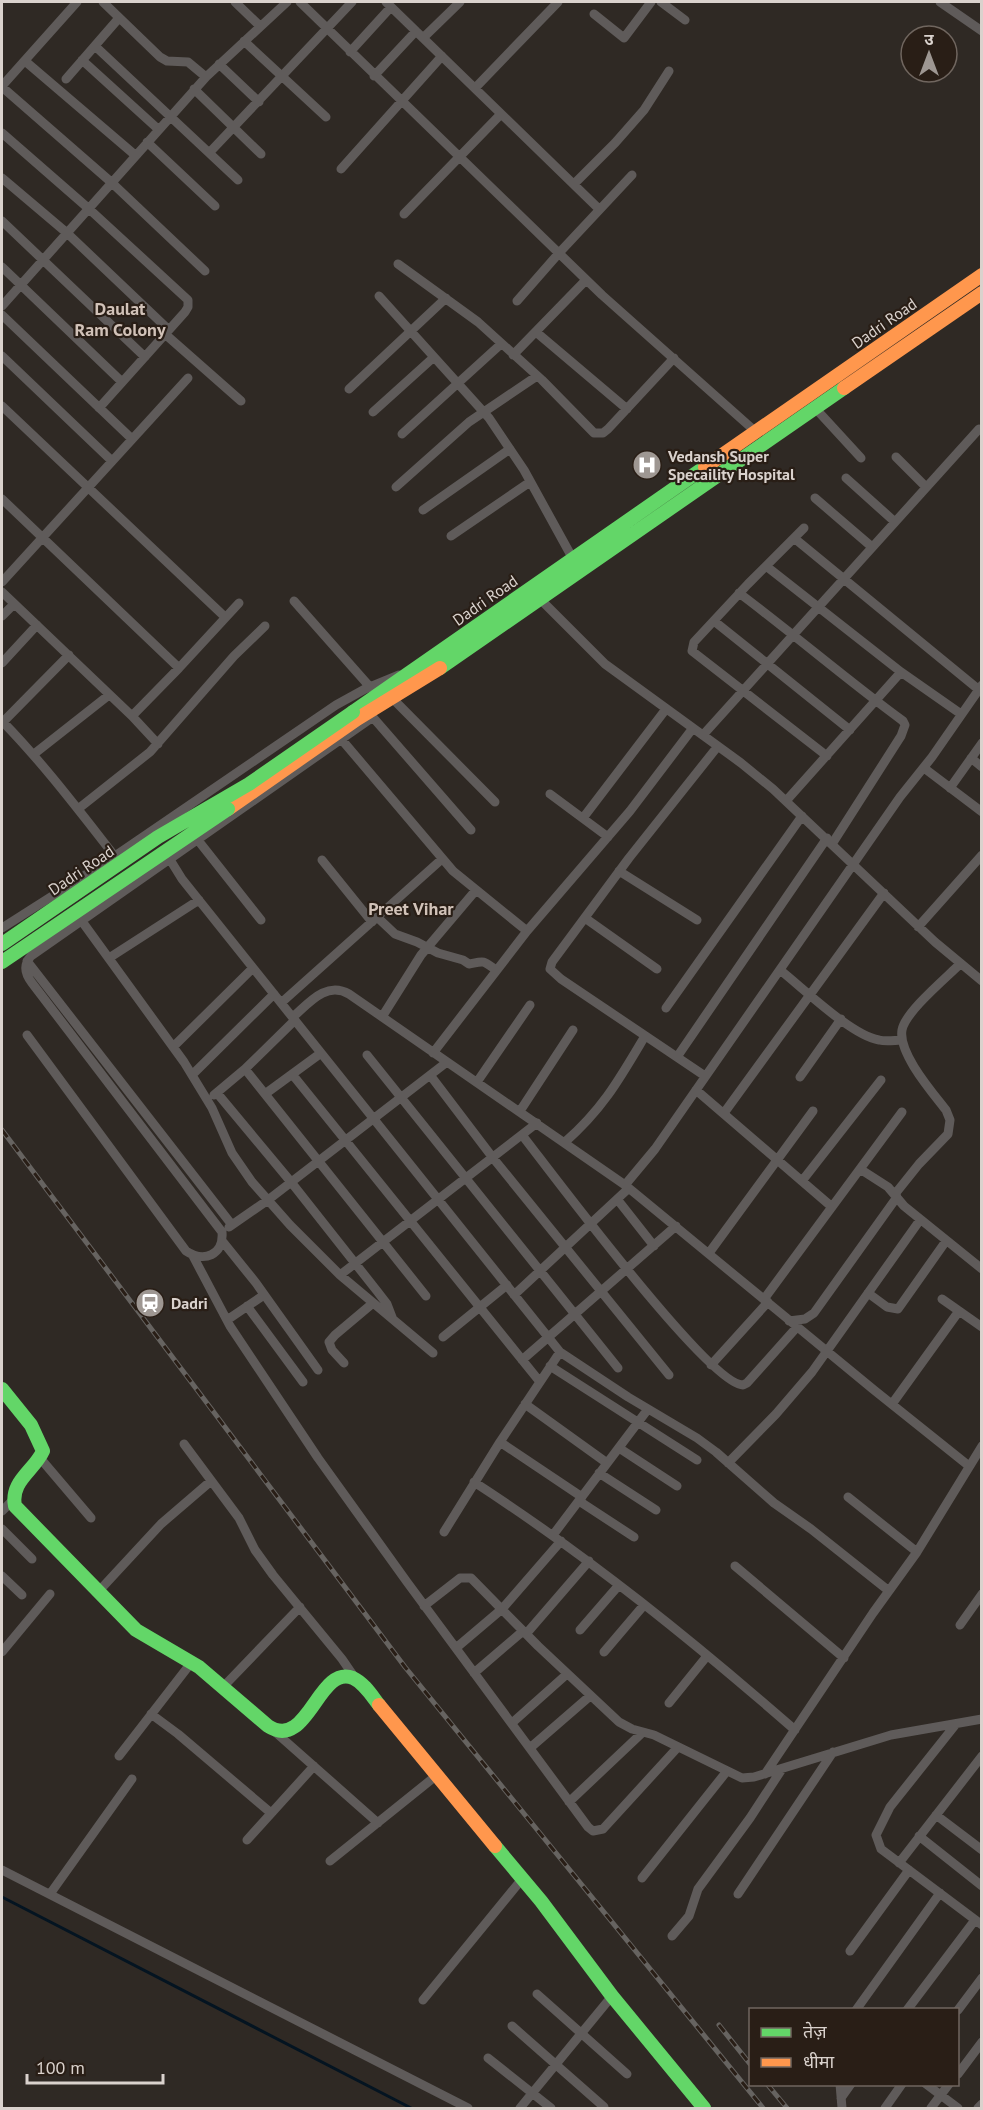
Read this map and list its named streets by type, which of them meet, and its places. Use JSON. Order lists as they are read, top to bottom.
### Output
{
  "streets": {
    "street": ["Dadri Road"]
  },
  "districts": ["Daulat Ram Colony", "Preet Vihar"],
  "places": {
    "hospital": ["Vedansh Super Specaility Hospital"],
    "station": ["Dadri"]
  },
  "legend": ["तेज़", "धीमा"],
  "scale_bar": "100 m",
  "north": "top"
}
